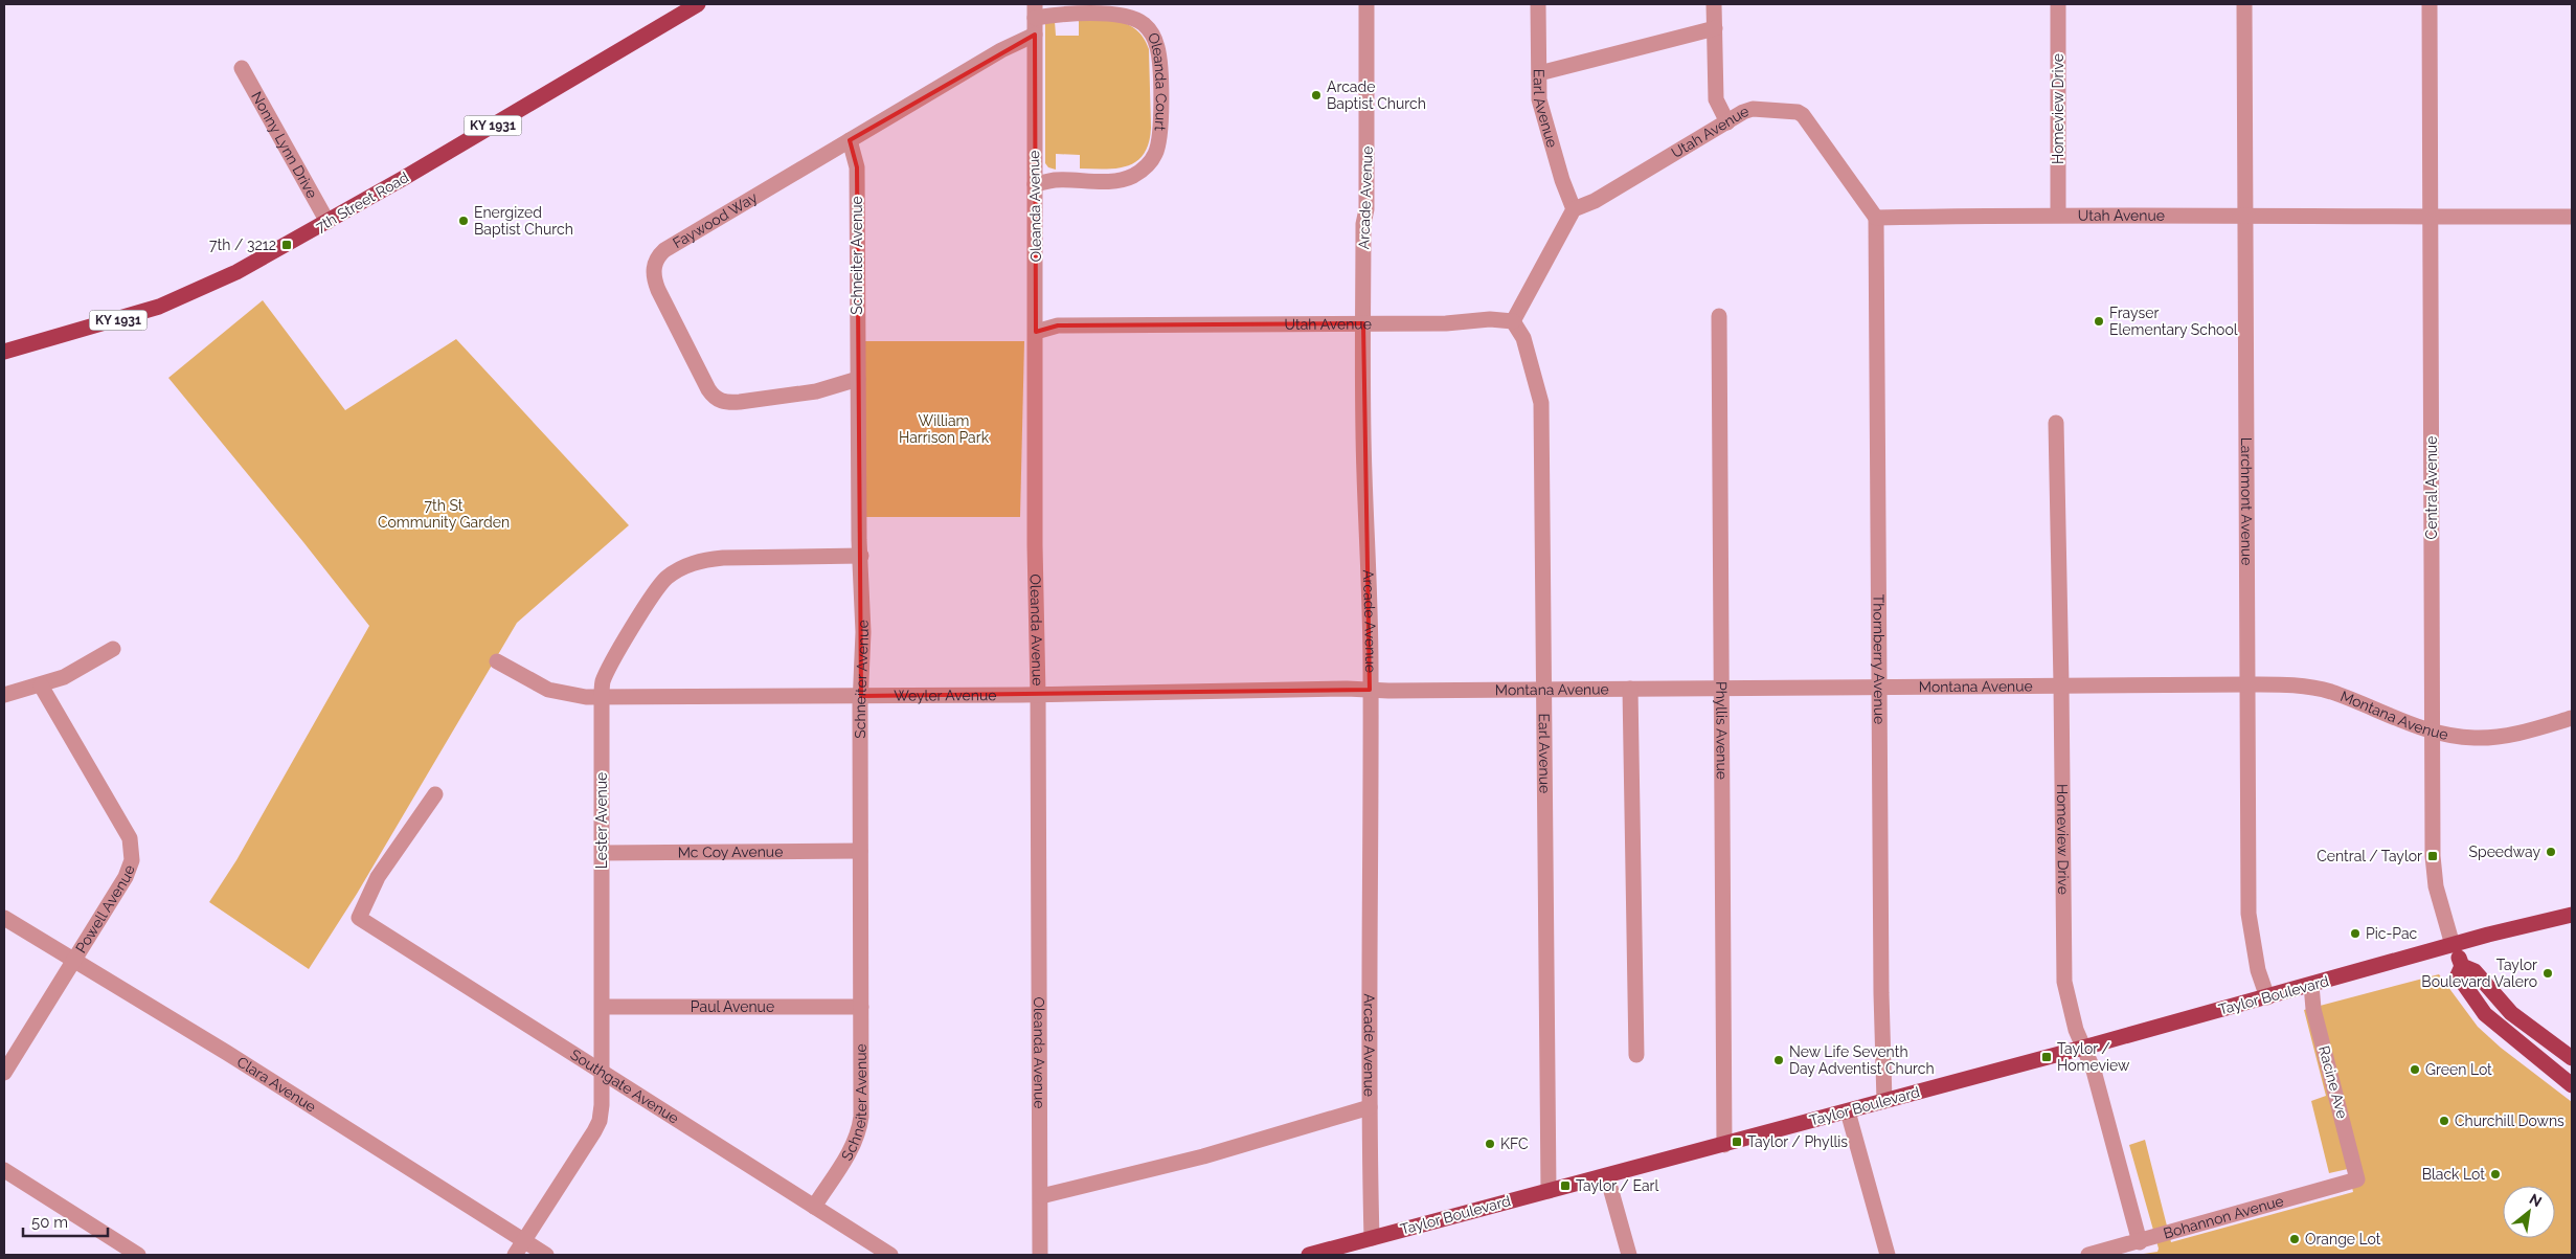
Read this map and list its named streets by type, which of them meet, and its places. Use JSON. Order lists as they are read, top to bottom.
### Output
{
  "streets": {
    "main road": [
      "KY 1931",
      "7th Street Road",
      "Central Avenue",
      "Taylor Boulevard"
    ],
    "street": [
      "Oleanda Court",
      "Earl Avenue",
      "Homeview Drive",
      "Utah Avenue",
      "Nonny Lynn Drive",
      "Arcade Avenue",
      "Oleanda Avenue",
      "Faywood Way",
      "Schneiter Avenue",
      "Larchmont Avenue",
      "Thornberry Avenue",
      "Montana Avenue",
      "Weyler Avenue",
      "Phyllis Avenue",
      "Lester Avenue",
      "Mc Coy Avenue",
      "Powell Avenue",
      "Paul Avenue",
      "Racine Ave",
      "Clara Avenue",
      "Southgate Avenue",
      "Bohannon Avenue"
    ]
  },
  "crossings": [
    ["Oleanda Court", "Oleanda Avenue"],
    ["Earl Avenue", "Utah Avenue"],
    ["Earl Avenue", "Montana Avenue"],
    ["Earl Avenue", "Taylor Boulevard"],
    ["Homeview Drive", "Utah Avenue"],
    ["Homeview Drive", "Montana Avenue"],
    ["Homeview Drive", "Taylor Boulevard"],
    ["Homeview Drive", "Bohannon Avenue"],
    ["Utah Avenue", "Arcade Avenue"],
    ["Utah Avenue", "Oleanda Avenue"],
    ["Utah Avenue", "Central Avenue"],
    ["Utah Avenue", "Larchmont Avenue"],
    ["Utah Avenue", "Thornberry Avenue"],
    ["Nonny Lynn Drive", "7th Street Road"],
    ["Arcade Avenue", "Montana Avenue"],
    ["Arcade Avenue", "Weyler Avenue"],
    ["Arcade Avenue", "Taylor Boulevard"],
    ["Oleanda Avenue", "Faywood Way"],
    ["Oleanda Avenue", "Weyler Avenue"],
    ["Faywood Way", "Schneiter Avenue"],
    ["Schneiter Avenue", "Weyler Avenue"],
    ["Schneiter Avenue", "Lester Avenue"],
    ["Schneiter Avenue", "Mc Coy Avenue"],
    ["Schneiter Avenue", "Paul Avenue"],
    ["Schneiter Avenue", "Southgate Avenue"],
    ["Central Avenue", "Montana Avenue"],
    ["Central Avenue", "Taylor Boulevard"],
    ["Larchmont Avenue", "Montana Avenue"],
    ["Larchmont Avenue", "Taylor Boulevard"],
    ["Thornberry Avenue", "Montana Avenue"],
    ["Thornberry Avenue", "Taylor Boulevard"],
    ["Montana Avenue", "Weyler Avenue"],
    ["Montana Avenue", "Phyllis Avenue"],
    ["Weyler Avenue", "Lester Avenue"],
    ["Phyllis Avenue", "Taylor Boulevard"],
    ["Lester Avenue", "Mc Coy Avenue"],
    ["Lester Avenue", "Paul Avenue"],
    ["Lester Avenue", "Clara Avenue"],
    ["Lester Avenue", "Southgate Avenue"],
    ["Powell Avenue", "Clara Avenue"],
    ["Taylor Boulevard", "Racine Ave"],
    ["Racine Ave", "Bohannon Avenue"]
  ],
  "parks": ["William Harrison Park", "7th St Community Garden"],
  "places": {
    "other": [
      "Arcade Baptist Church",
      "Energized Baptist Church",
      "Frayser Elementary School",
      "Speedway",
      "Pic-Pac",
      "Taylor Boulevard Valero",
      "New Life Seventh Day Adventist Church",
      "Green Lot",
      "Churchill Downs",
      "KFC",
      "Black Lot",
      "Orange Lot"
    ],
    "transit": [
      "7th / 3212",
      "Central / Taylor",
      "Taylor / Homeview",
      "Taylor / Phyllis",
      "Taylor / Earl"
    ]
  },
  "scale_bar": "50 m",
  "north": "top right"
}
